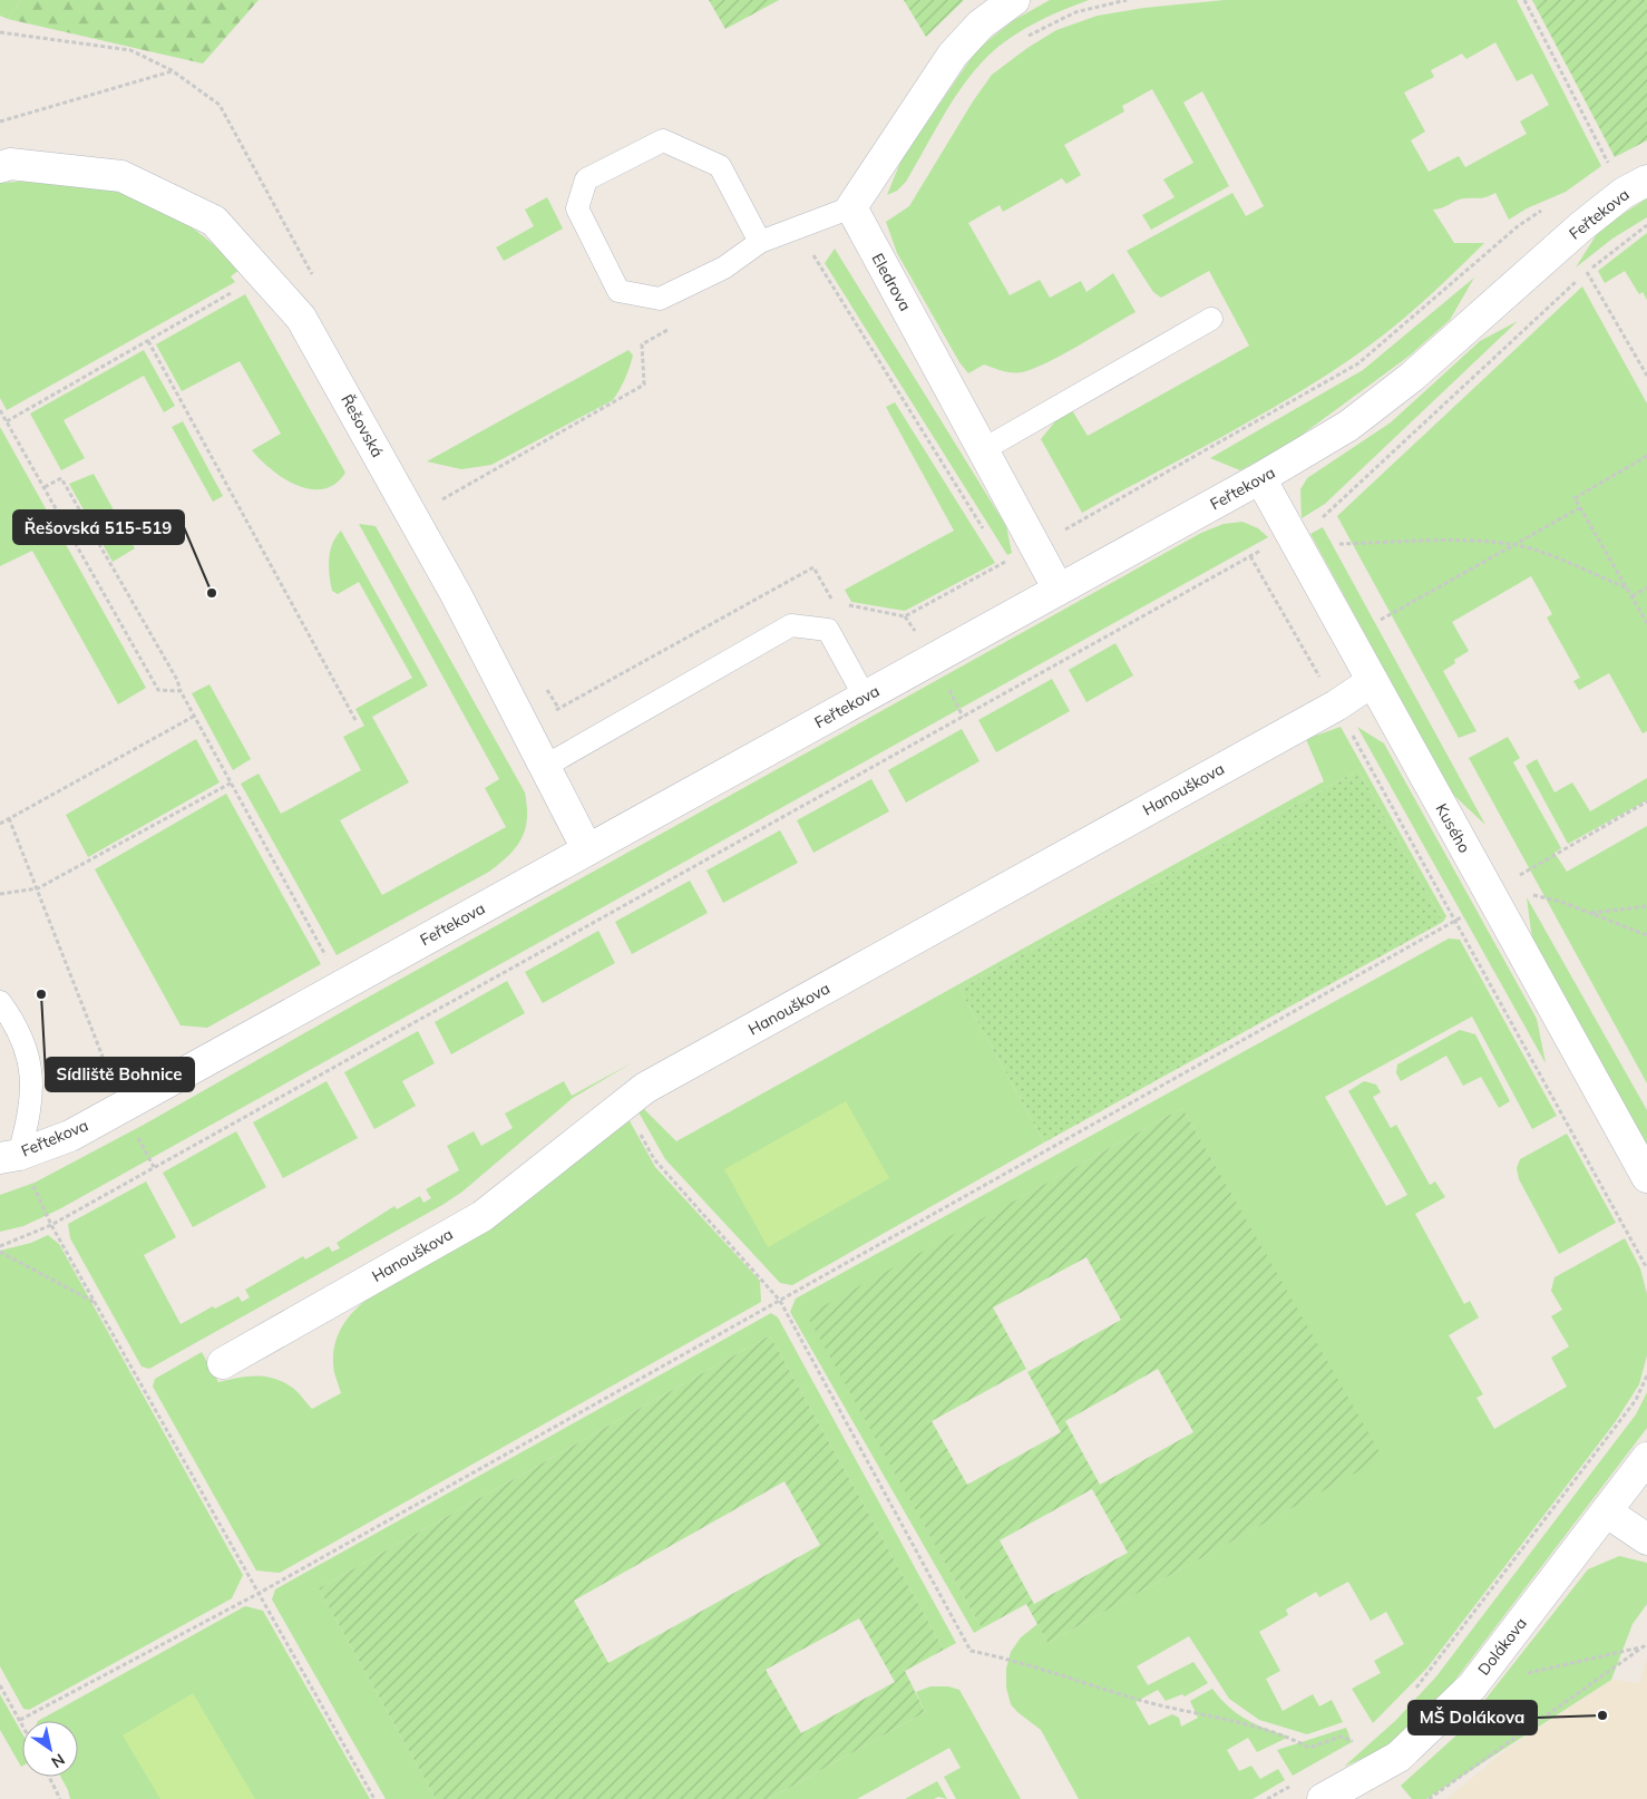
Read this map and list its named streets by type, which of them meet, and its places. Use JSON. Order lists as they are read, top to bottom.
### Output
{
  "streets": {
    "street": [
      "Feřtekova",
      "Eledrova",
      "Řešovská",
      "Hanouškova",
      "Kusého",
      "Dolákova"
    ]
  },
  "crossings": [
    ["Feřtekova", "Eledrova"],
    ["Feřtekova", "Řešovská"],
    ["Feřtekova", "Kusého"],
    ["Hanouškova", "Kusého"]
  ],
  "places": ["Řešovská 515-519", "Sídliště Bohnice", "MŠ Dolákova"],
  "north": "bottom right"
}
